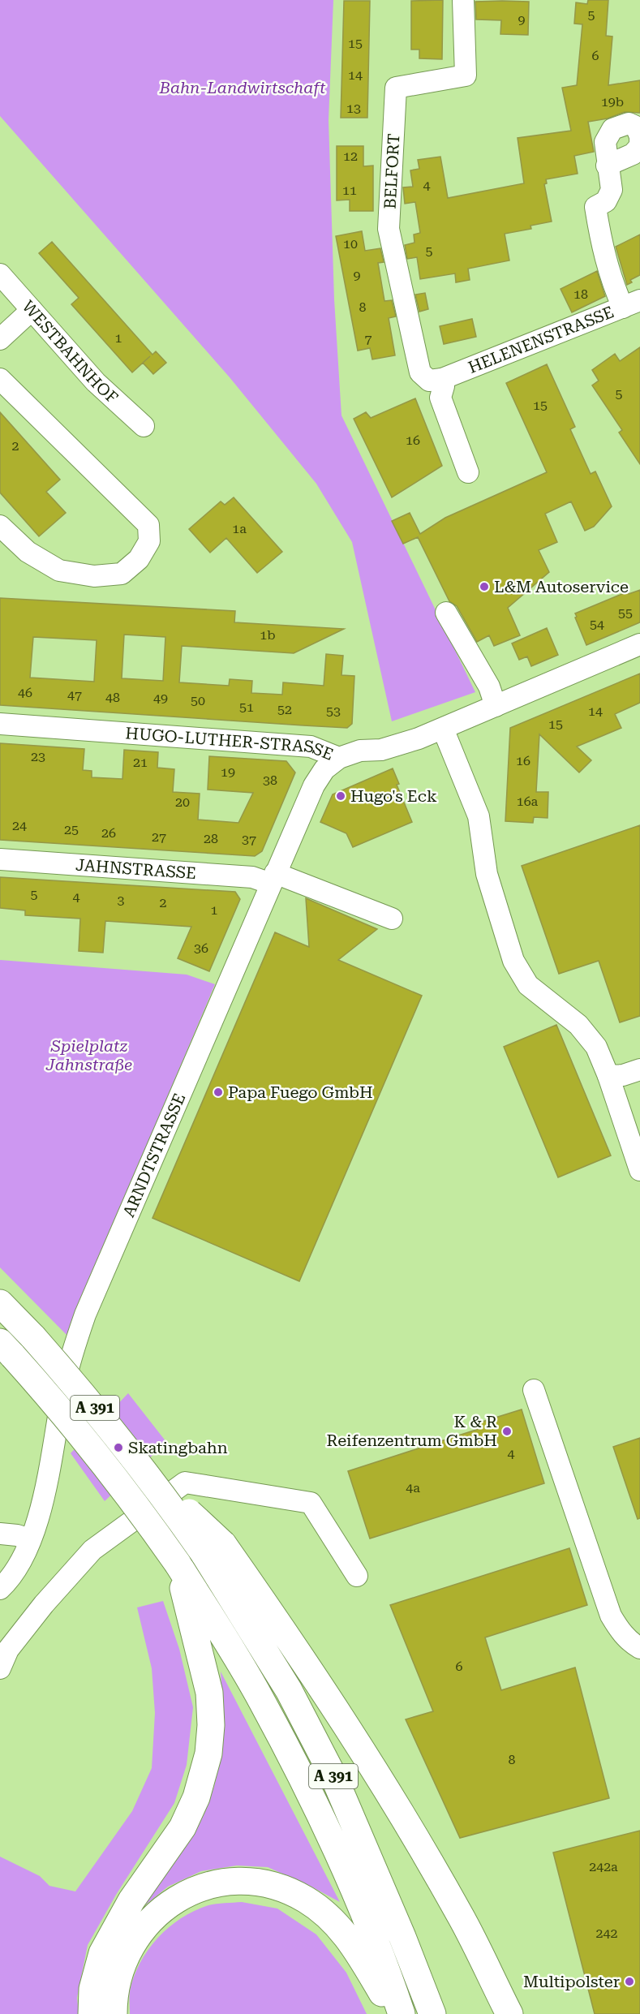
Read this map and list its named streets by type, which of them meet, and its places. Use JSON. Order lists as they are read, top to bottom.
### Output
{
  "streets": {
    "highway": ["A 391"],
    "street": [
      "BELFORT",
      "HELENENSTRASSE",
      "WESTBAHNHOF",
      "HUGO-LUTHER-STRASSE",
      "JAHNSTRASSE",
      "ARNDTSTRASSE"
    ]
  },
  "crossings": [
    ["BELFORT", "HELENENSTRASSE"],
    ["HUGO-LUTHER-STRASSE", "ARNDTSTRASSE"],
    ["JAHNSTRASSE", "ARNDTSTRASSE"]
  ],
  "parks": ["Bahn-Landwirtschaft", "Spielplatz Jahnstraße"],
  "places": [
    "L&M Autoservice",
    "Hugo's Eck",
    "Papa Fuego GmbH",
    "K & R Reifenzentrum GmbH",
    "Skatingbahn",
    "Multipolster"
  ],
  "house_numbers": [
    "5",
    "9",
    "15",
    "6",
    "14",
    "19b",
    "13",
    "12",
    "4",
    "11",
    "10",
    "5",
    "9",
    "18",
    "8",
    "1",
    "7",
    "5",
    "15",
    "16",
    "2",
    "1a",
    "55",
    "54",
    "1b",
    "46",
    "47",
    "48",
    "49",
    "50",
    "51",
    "52",
    "53",
    "14",
    "15",
    "23",
    "16",
    "21",
    "19",
    "38",
    "16a",
    "20",
    "24",
    "25",
    "26",
    "27",
    "28",
    "37",
    "5",
    "4",
    "3",
    "2",
    "1",
    "36",
    "4",
    "4a",
    "6",
    "8",
    "242a",
    "242"
  ]
}
